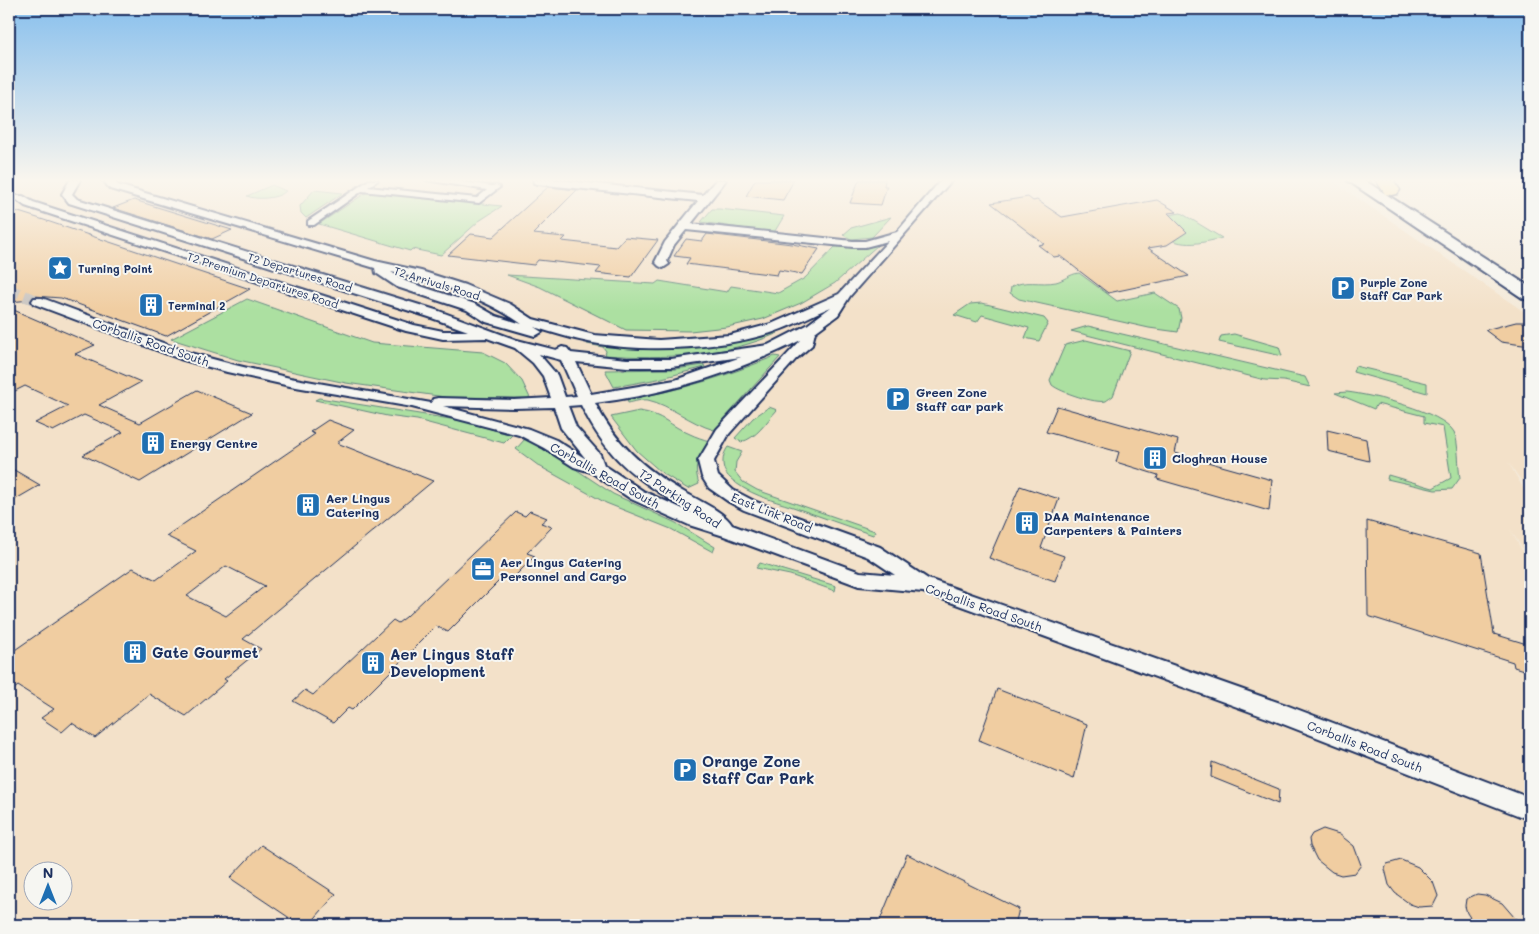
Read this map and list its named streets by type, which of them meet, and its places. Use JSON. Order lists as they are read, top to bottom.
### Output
{
  "streets": {
    "street": [
      "T2 Departures Road",
      "T2 Premium Departures Road",
      "T2 Arrivals Road",
      "Corballis Road South",
      "T2 Parking Road",
      "East Link Road"
    ]
  },
  "crossings": [
    ["T2 Departures Road", "T2 Premium Departures Road"],
    ["T2 Arrivals Road", "T2 Parking Road"],
    ["T2 Arrivals Road", "East Link Road"],
    ["Corballis Road South", "T2 Parking Road"],
    ["Corballis Road South", "East Link Road"],
    ["T2 Parking Road", "East Link Road"]
  ],
  "places": {
    "place": ["Turning Point"],
    "parking": ["Purple Zone Staff Car Park", "Green Zone Staff car park", "Orange Zone Staff Car Park"],
    "building": [
      "Terminal 2",
      "Energy Centre",
      "Cloghran House",
      "Aer Lingus Catering",
      "DAA Maintenance Carpenters & Painters",
      "Gate Gourmet",
      "Aer Lingus Staff Development"
    ],
    "office": ["Aer Lingus Catering Personnel and Cargo"]
  },
  "north": "top"
}
